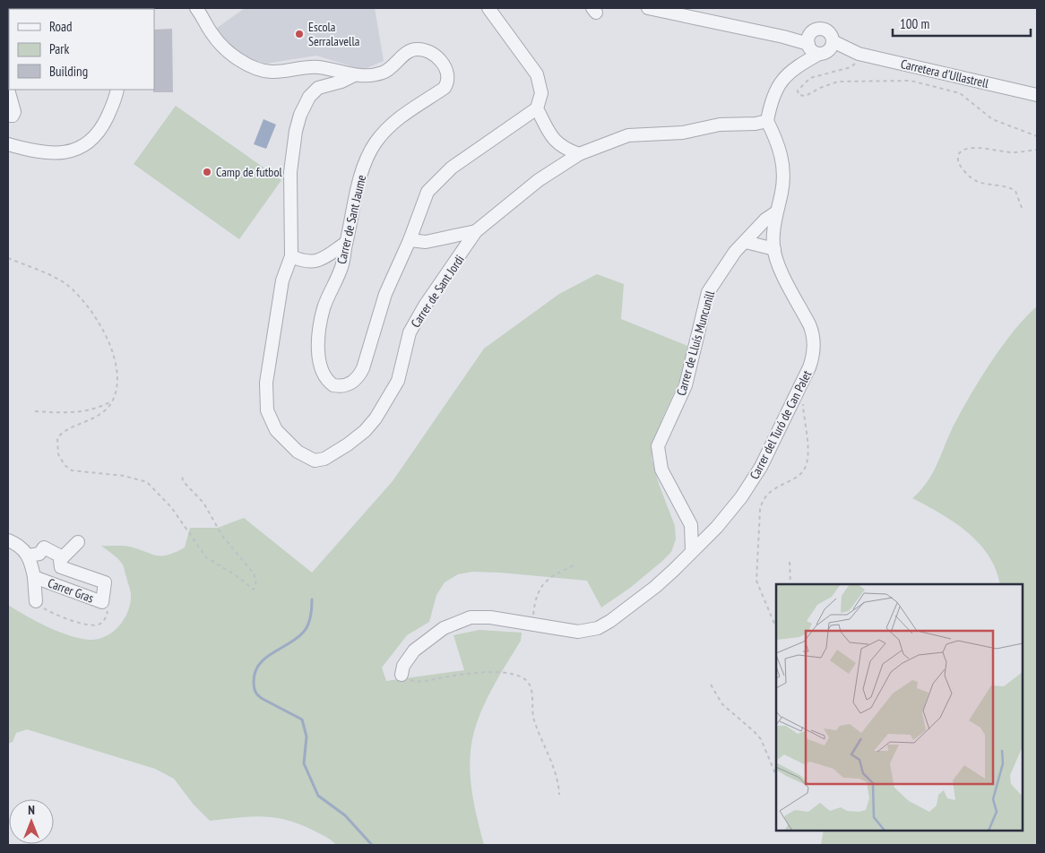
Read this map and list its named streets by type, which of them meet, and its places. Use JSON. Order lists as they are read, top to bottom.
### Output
{
  "streets": {
    "street": [
      "Carretera d'Ullastrell",
      "Carrer de Sant Jaume",
      "Carrer de Sant Jordi",
      "Carrer de Lluís Muncunill",
      "Carrer del Turó de Can Palet",
      "Carrer Gras"
    ]
  },
  "crossings": [
    ["Carrer de Sant Jaume", "Carrer de Sant Jordi"],
    ["Carrer de Lluís Muncunill", "Carrer del Turó de Can Palet"]
  ],
  "places": ["Escola Serralavella", "Camp de futbol"],
  "legend": ["Road", "Park", "Building"],
  "scale_bar": "100 m",
  "north": "top"
}
